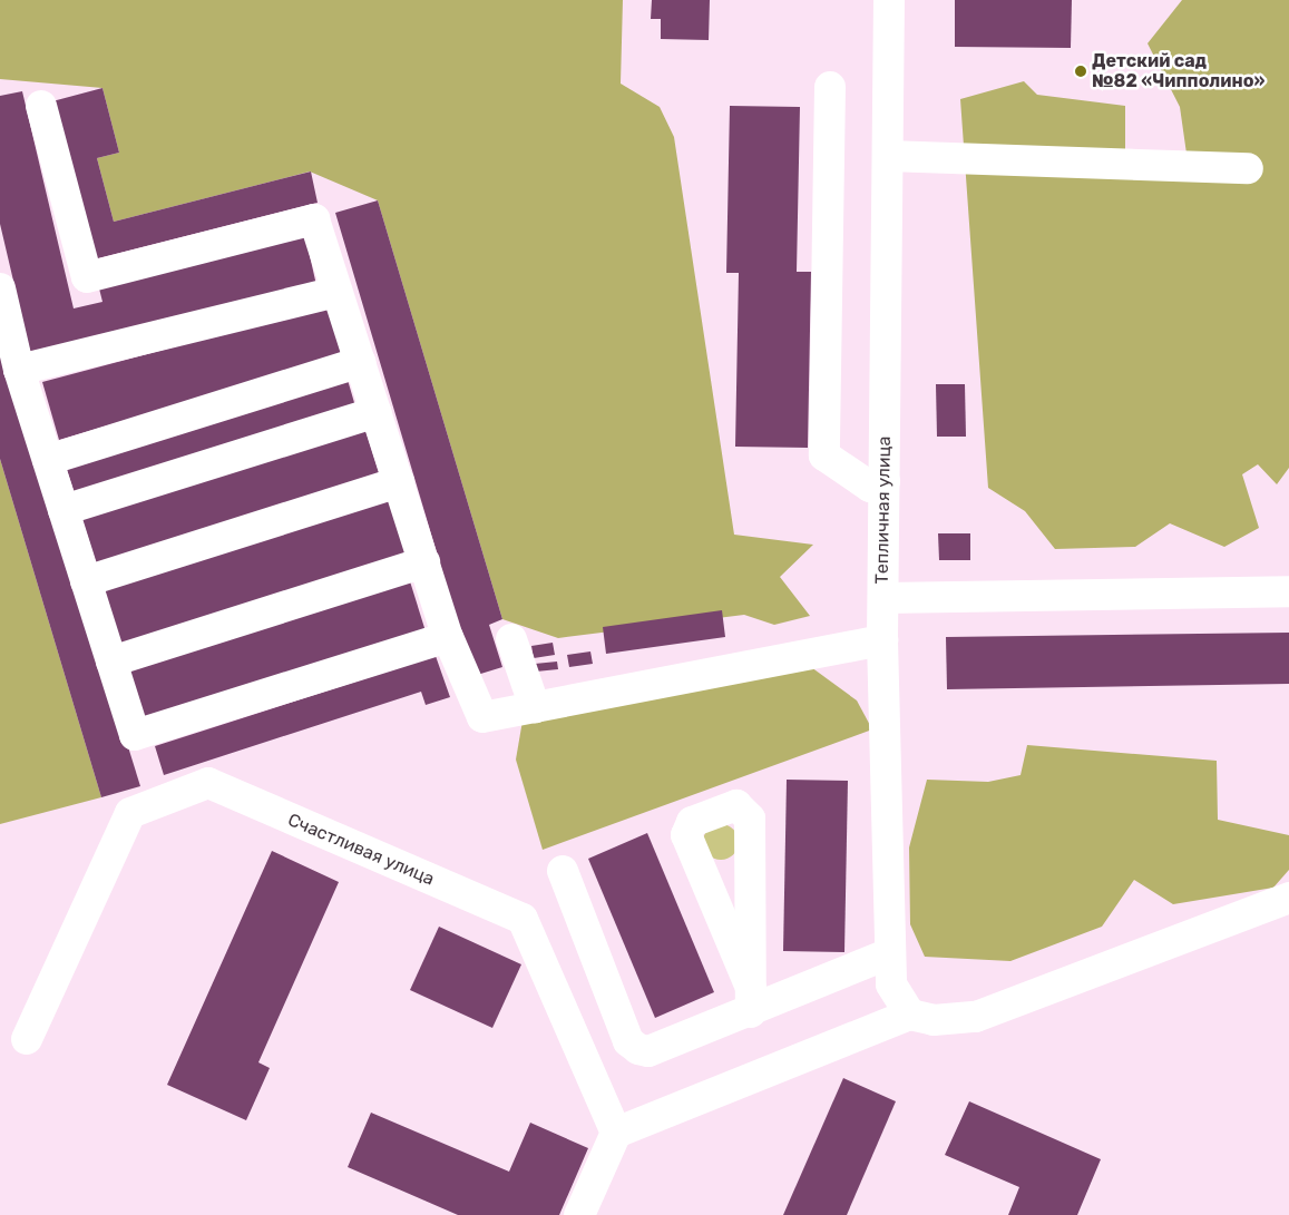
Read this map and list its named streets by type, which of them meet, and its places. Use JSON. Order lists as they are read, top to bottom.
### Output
{
  "streets": {
    "street": ["Тепличная улица", "Счастливая улица"]
  },
  "places": ["Детский сад №82 «Чипполино»"]
}
